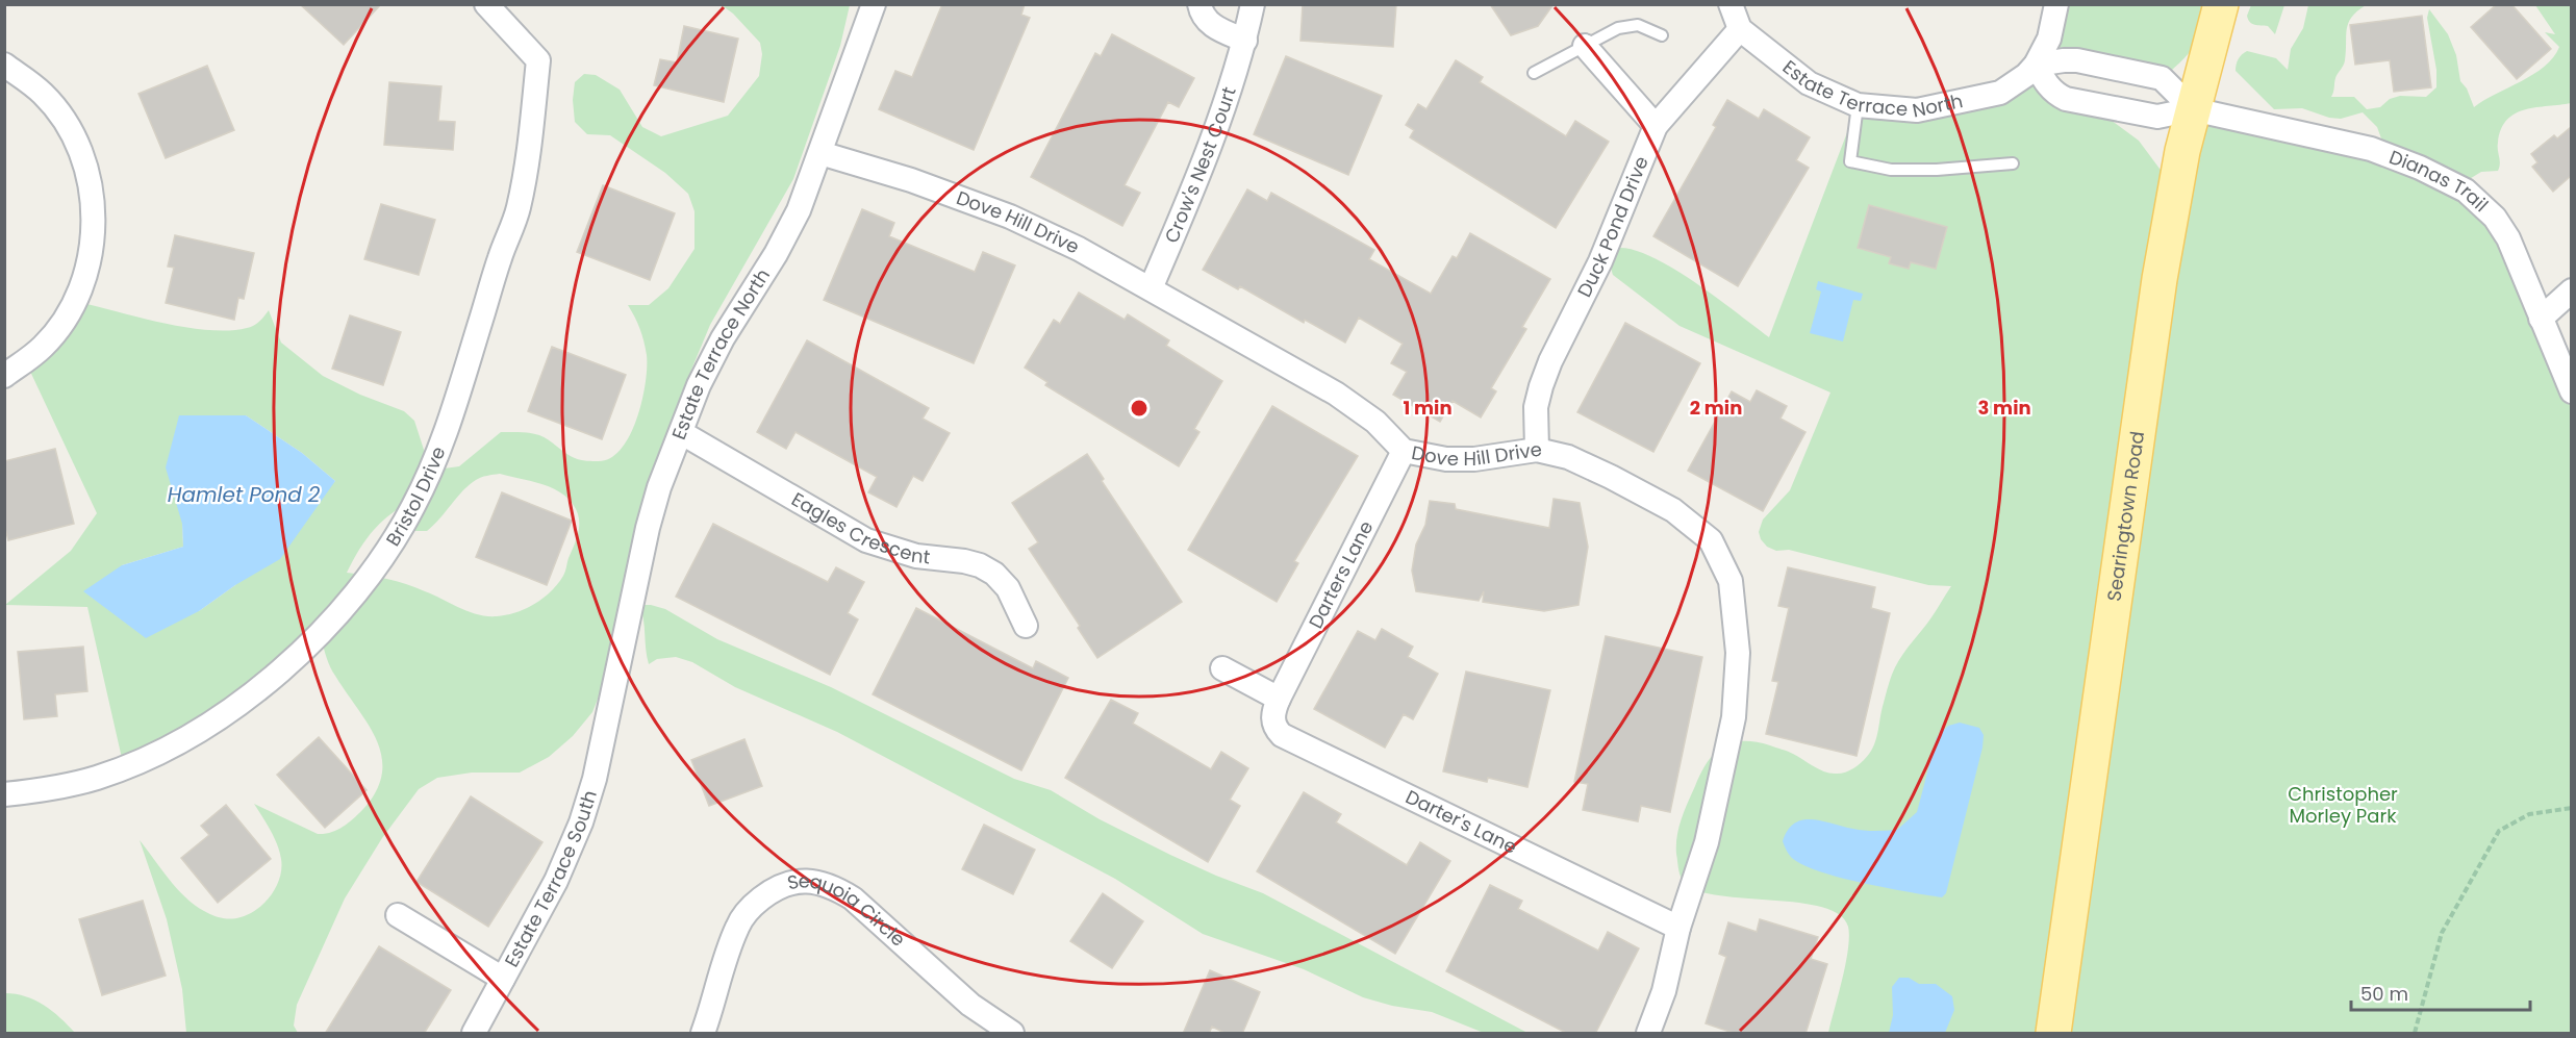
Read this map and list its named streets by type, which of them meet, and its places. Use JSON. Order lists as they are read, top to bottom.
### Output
{
  "streets": {
    "main road": ["Searingtown Road"],
    "street": [
      "Estate Terrace North",
      "Crow's Nest Court",
      "Dianas Trail",
      "Dove Hill Drive",
      "Duck Pond Drive",
      "Bristol Drive",
      "Eagles Crescent",
      "Darters Lane",
      "Darter's Lane",
      "Estate Terrace South",
      "Sequoia Circle"
    ]
  },
  "crossings": [
    ["Estate Terrace North", "Dove Hill Drive"],
    ["Estate Terrace North", "Duck Pond Drive"],
    ["Estate Terrace North", "Eagles Crescent"],
    ["Estate Terrace North", "Estate Terrace South"],
    ["Crow's Nest Court", "Dove Hill Drive"],
    ["Dianas Trail", "Searingtown Road"],
    ["Dove Hill Drive", "Duck Pond Drive"],
    ["Dove Hill Drive", "Darters Lane"],
    ["Dove Hill Drive", "Darter's Lane"],
    ["Darters Lane", "Darter's Lane"]
  ],
  "water": ["Hamlet Pond 2"],
  "parks": ["Christopher Morley Park"],
  "scale_bar": "50 m",
  "rings": ["1 min", "2 min", "3 min"]
}
